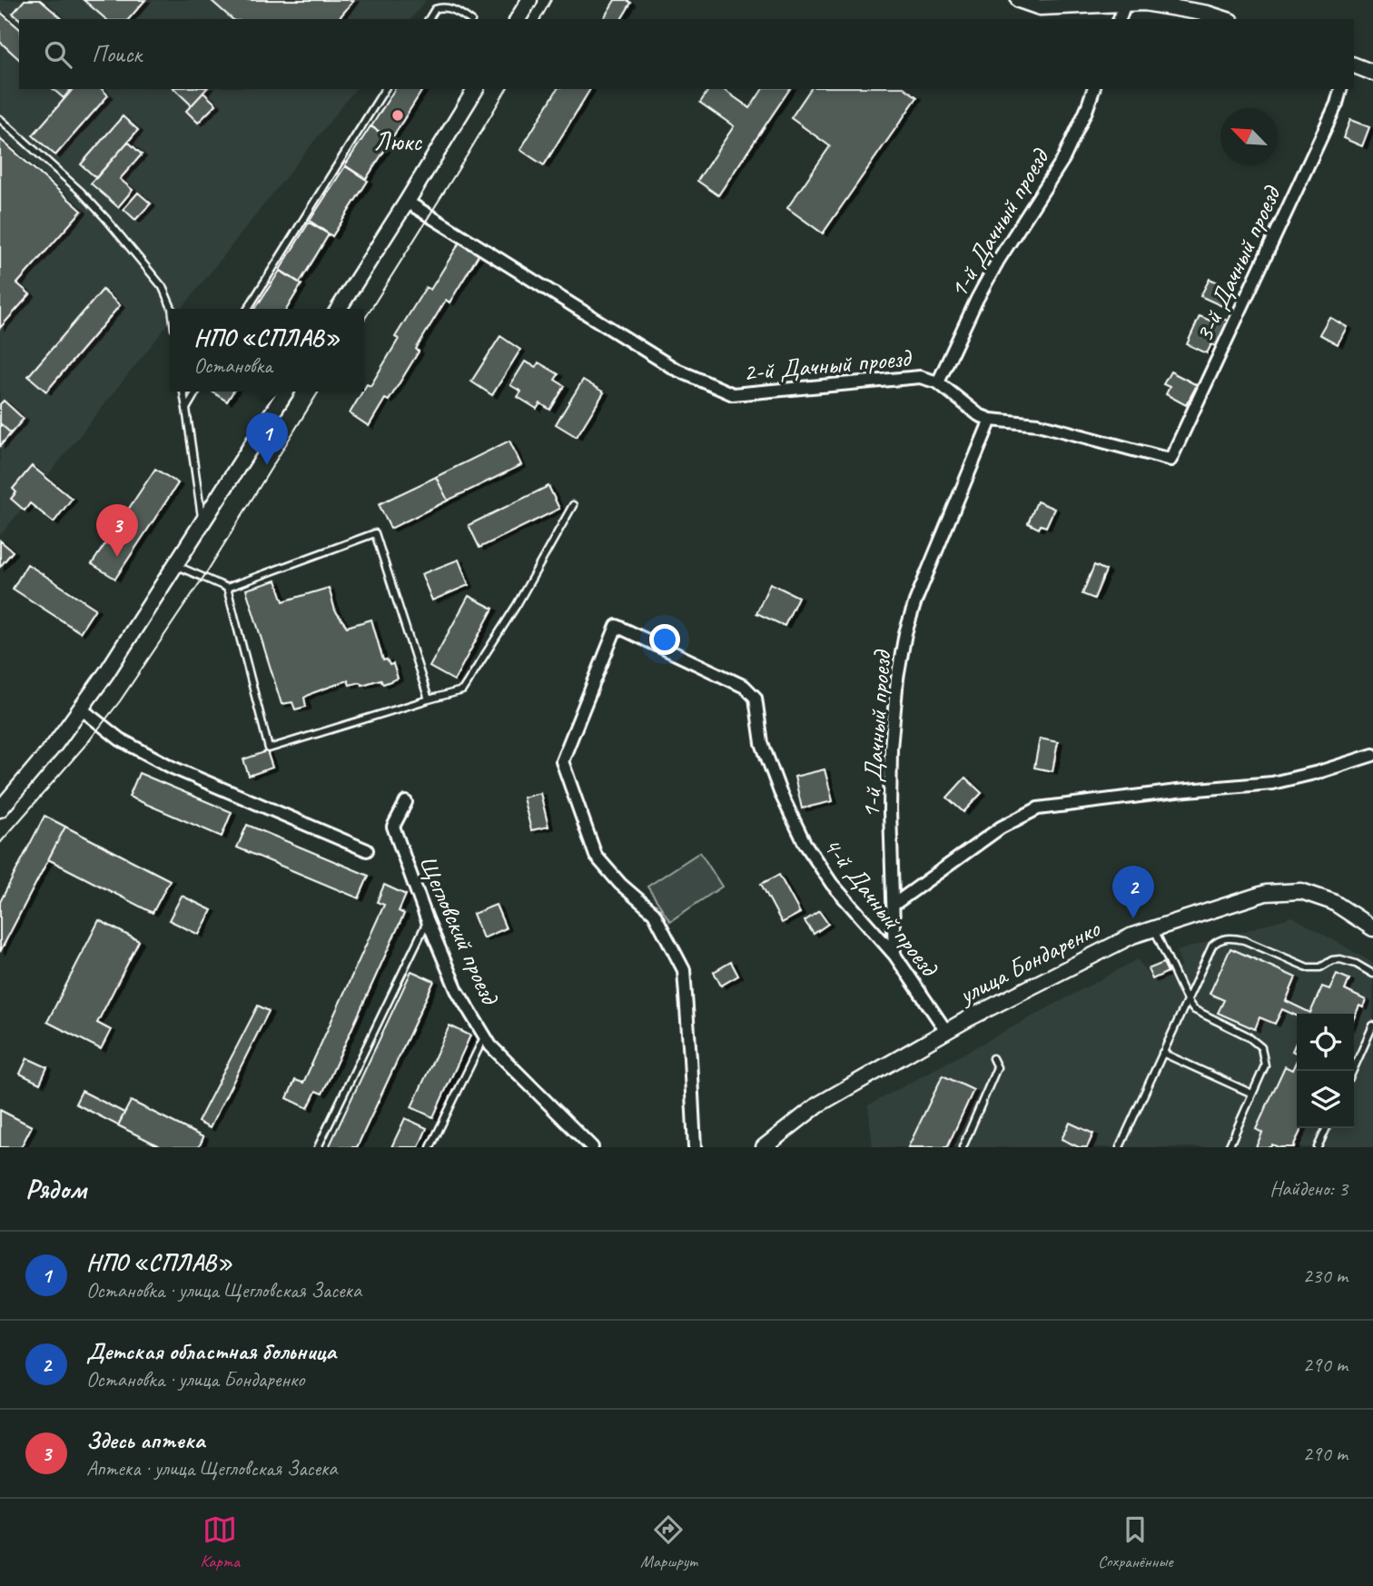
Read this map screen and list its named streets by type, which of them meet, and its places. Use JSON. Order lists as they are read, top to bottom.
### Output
{
  "streets": {
    "street": [
      "1-й Дачный проезд",
      "3-й Дачный проезд",
      "2-й Дачный проезд",
      "4-й Дачный проезд",
      "Щегловский проезд",
      "улица Бондаренко"
    ]
  },
  "crossings": [
    ["1-й Дачный проезд", "2-й Дачный проезд"],
    ["1-й Дачный проезд", "4-й Дачный проезд"],
    ["3-й Дачный проезд", "2-й Дачный проезд"],
    ["4-й Дачный проезд", "улица Бондаренко"]
  ],
  "places": ["Люкс"],
  "north": "top left",
  "page": {
    "search": "Поиск",
    "popup": ["НПО «СПЛАВ»", "Остановка"],
    "pins": ["1", "3", "2"],
    "heading": ["Рядом", "Найдено: 3"],
    "list": [
      {
        "mark": "1",
        "name": "НПО «СПЛАВ»",
        "note": "Остановка · улица Щегловская Засека",
        "value": "230 m"
      },
      {
        "mark": "2",
        "name": "Детская областная больница",
        "note": "Остановка · улица Бондаренко",
        "value": "290 m"
      },
      {
        "mark": "3",
        "name": "Здесь аптека",
        "note": "Аптека · улица Щегловская Засека",
        "value": "290 m"
      }
    ],
    "nav": ["Карта", "Маршрут", "Сохранённые"]
  }
}
